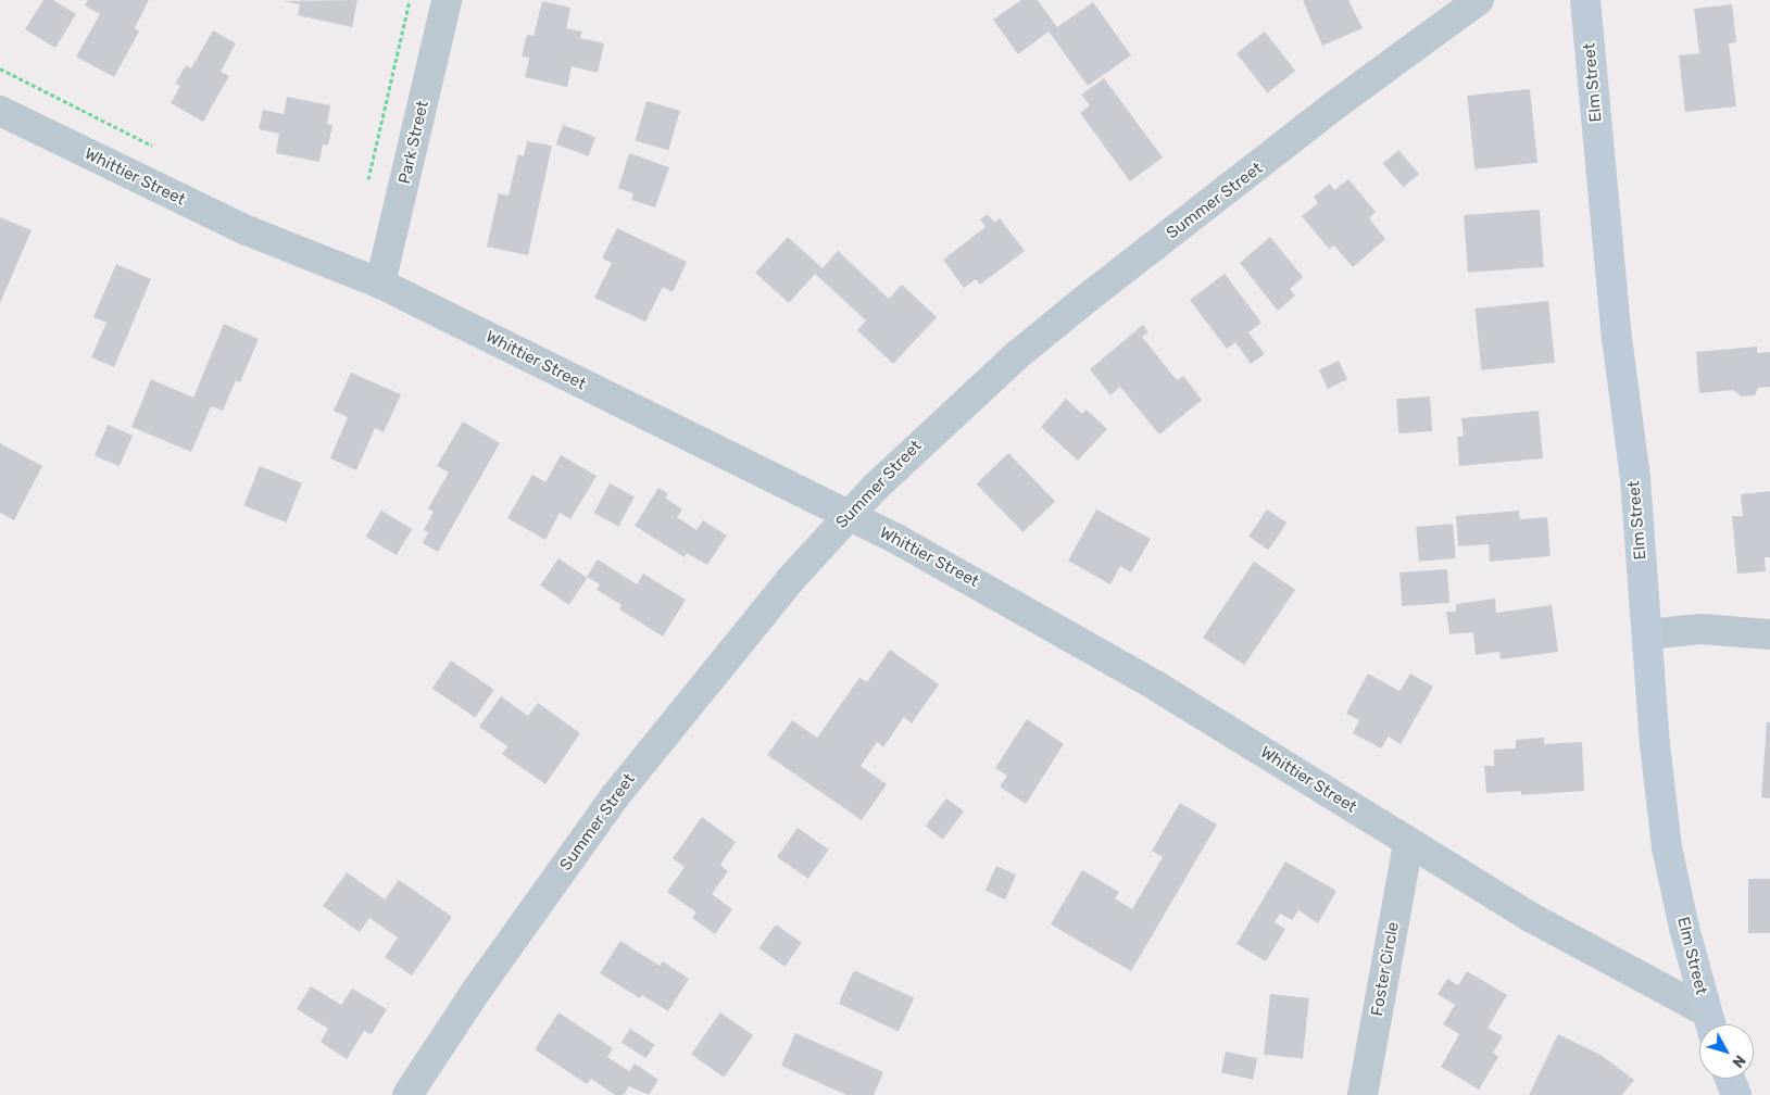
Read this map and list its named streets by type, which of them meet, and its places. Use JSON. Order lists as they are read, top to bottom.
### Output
{
  "streets": {
    "main road": ["Elm Street"],
    "street": [
      "Park Street",
      "Whittier Street",
      "Summer Street",
      "Foster Circle"
    ]
  },
  "crossings": [
    ["Elm Street", "Whittier Street"],
    ["Park Street", "Whittier Street"],
    ["Whittier Street", "Summer Street"],
    ["Whittier Street", "Foster Circle"]
  ],
  "north": "bottom right"
}
